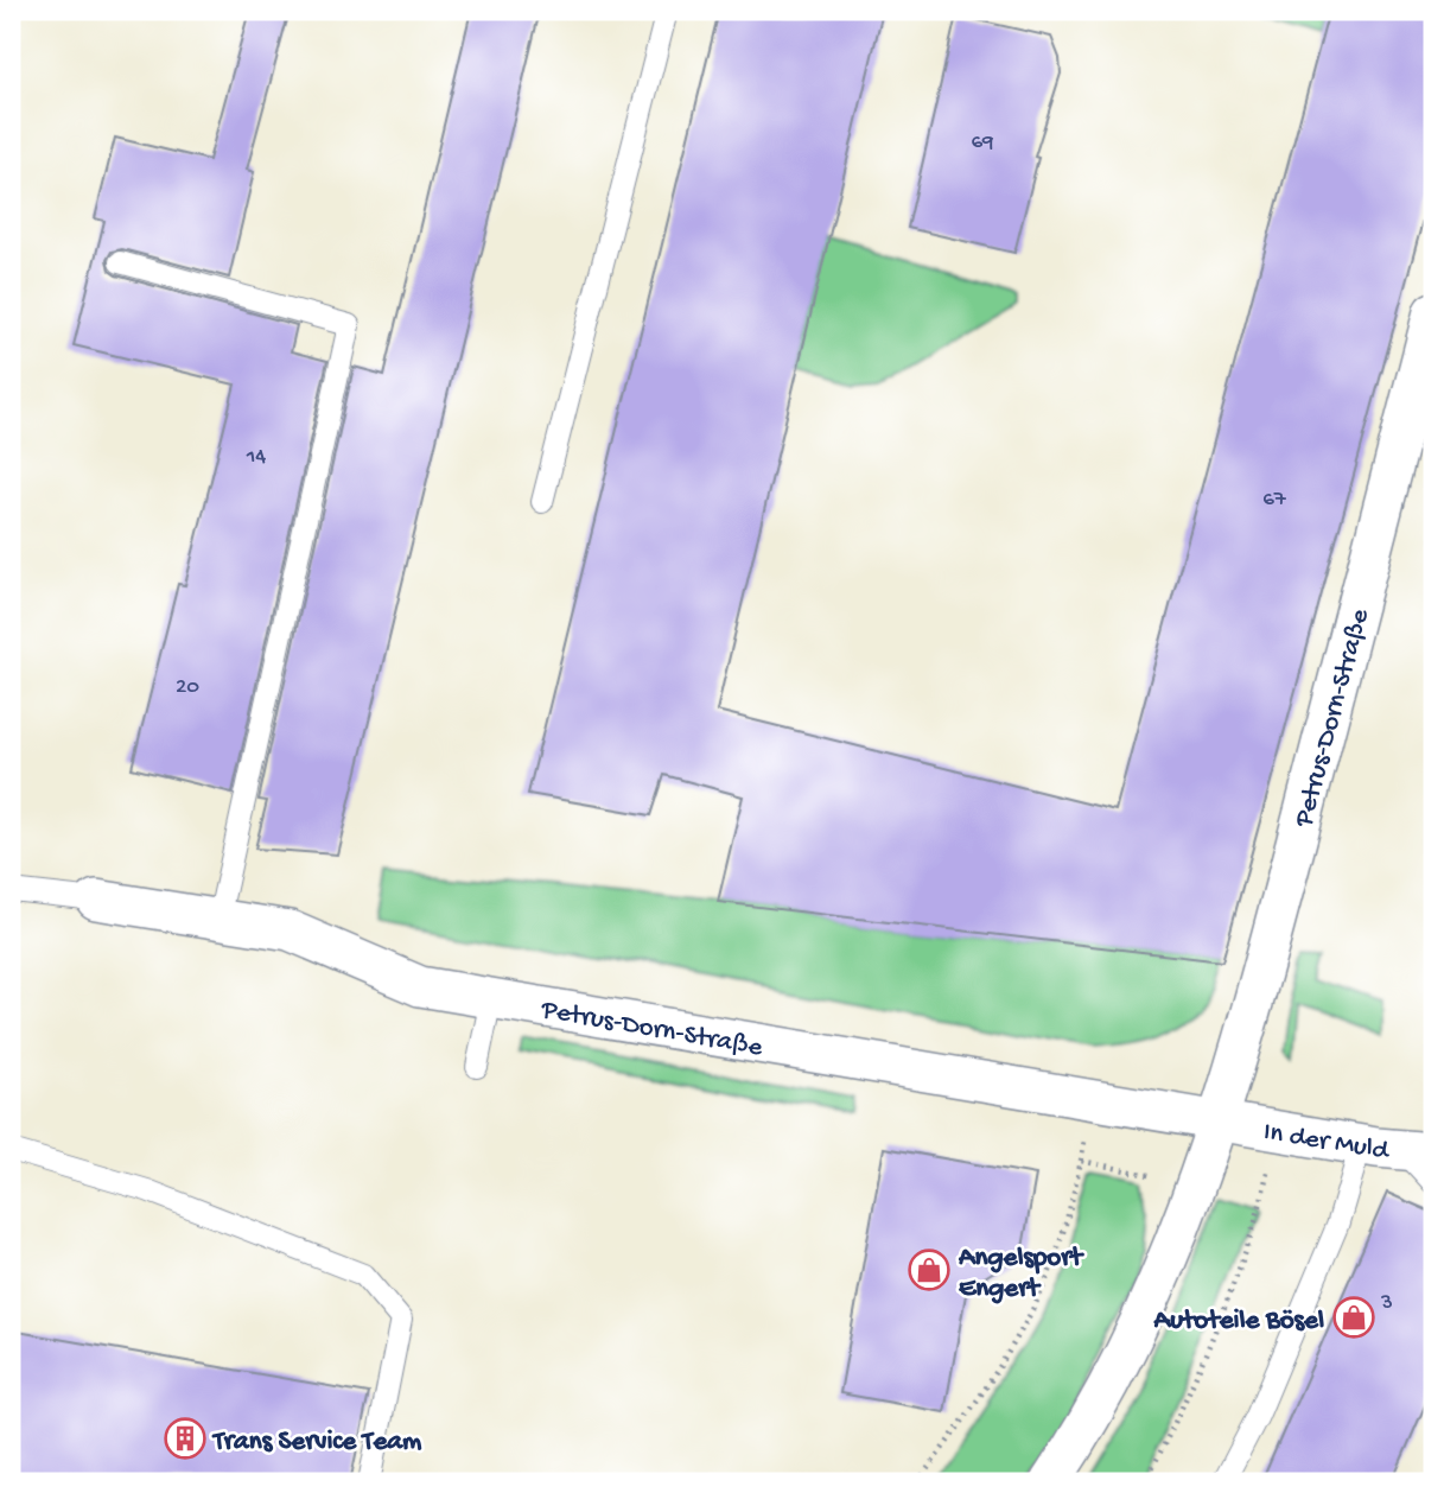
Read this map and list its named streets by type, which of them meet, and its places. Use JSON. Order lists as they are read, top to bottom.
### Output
{
  "streets": {
    "street": ["Petrus-Dorn-Straße", "In der Muld"]
  },
  "crossings": [
    ["Petrus-Dorn-Straße", "In der Muld"]
  ],
  "places": {
    "shop": ["Angelsport Engert", "Autoteile Bösel"],
    "building": ["Trans Service Team"]
  },
  "house_numbers": [
    "69",
    "14",
    "67",
    "20",
    "3"
  ]
}
